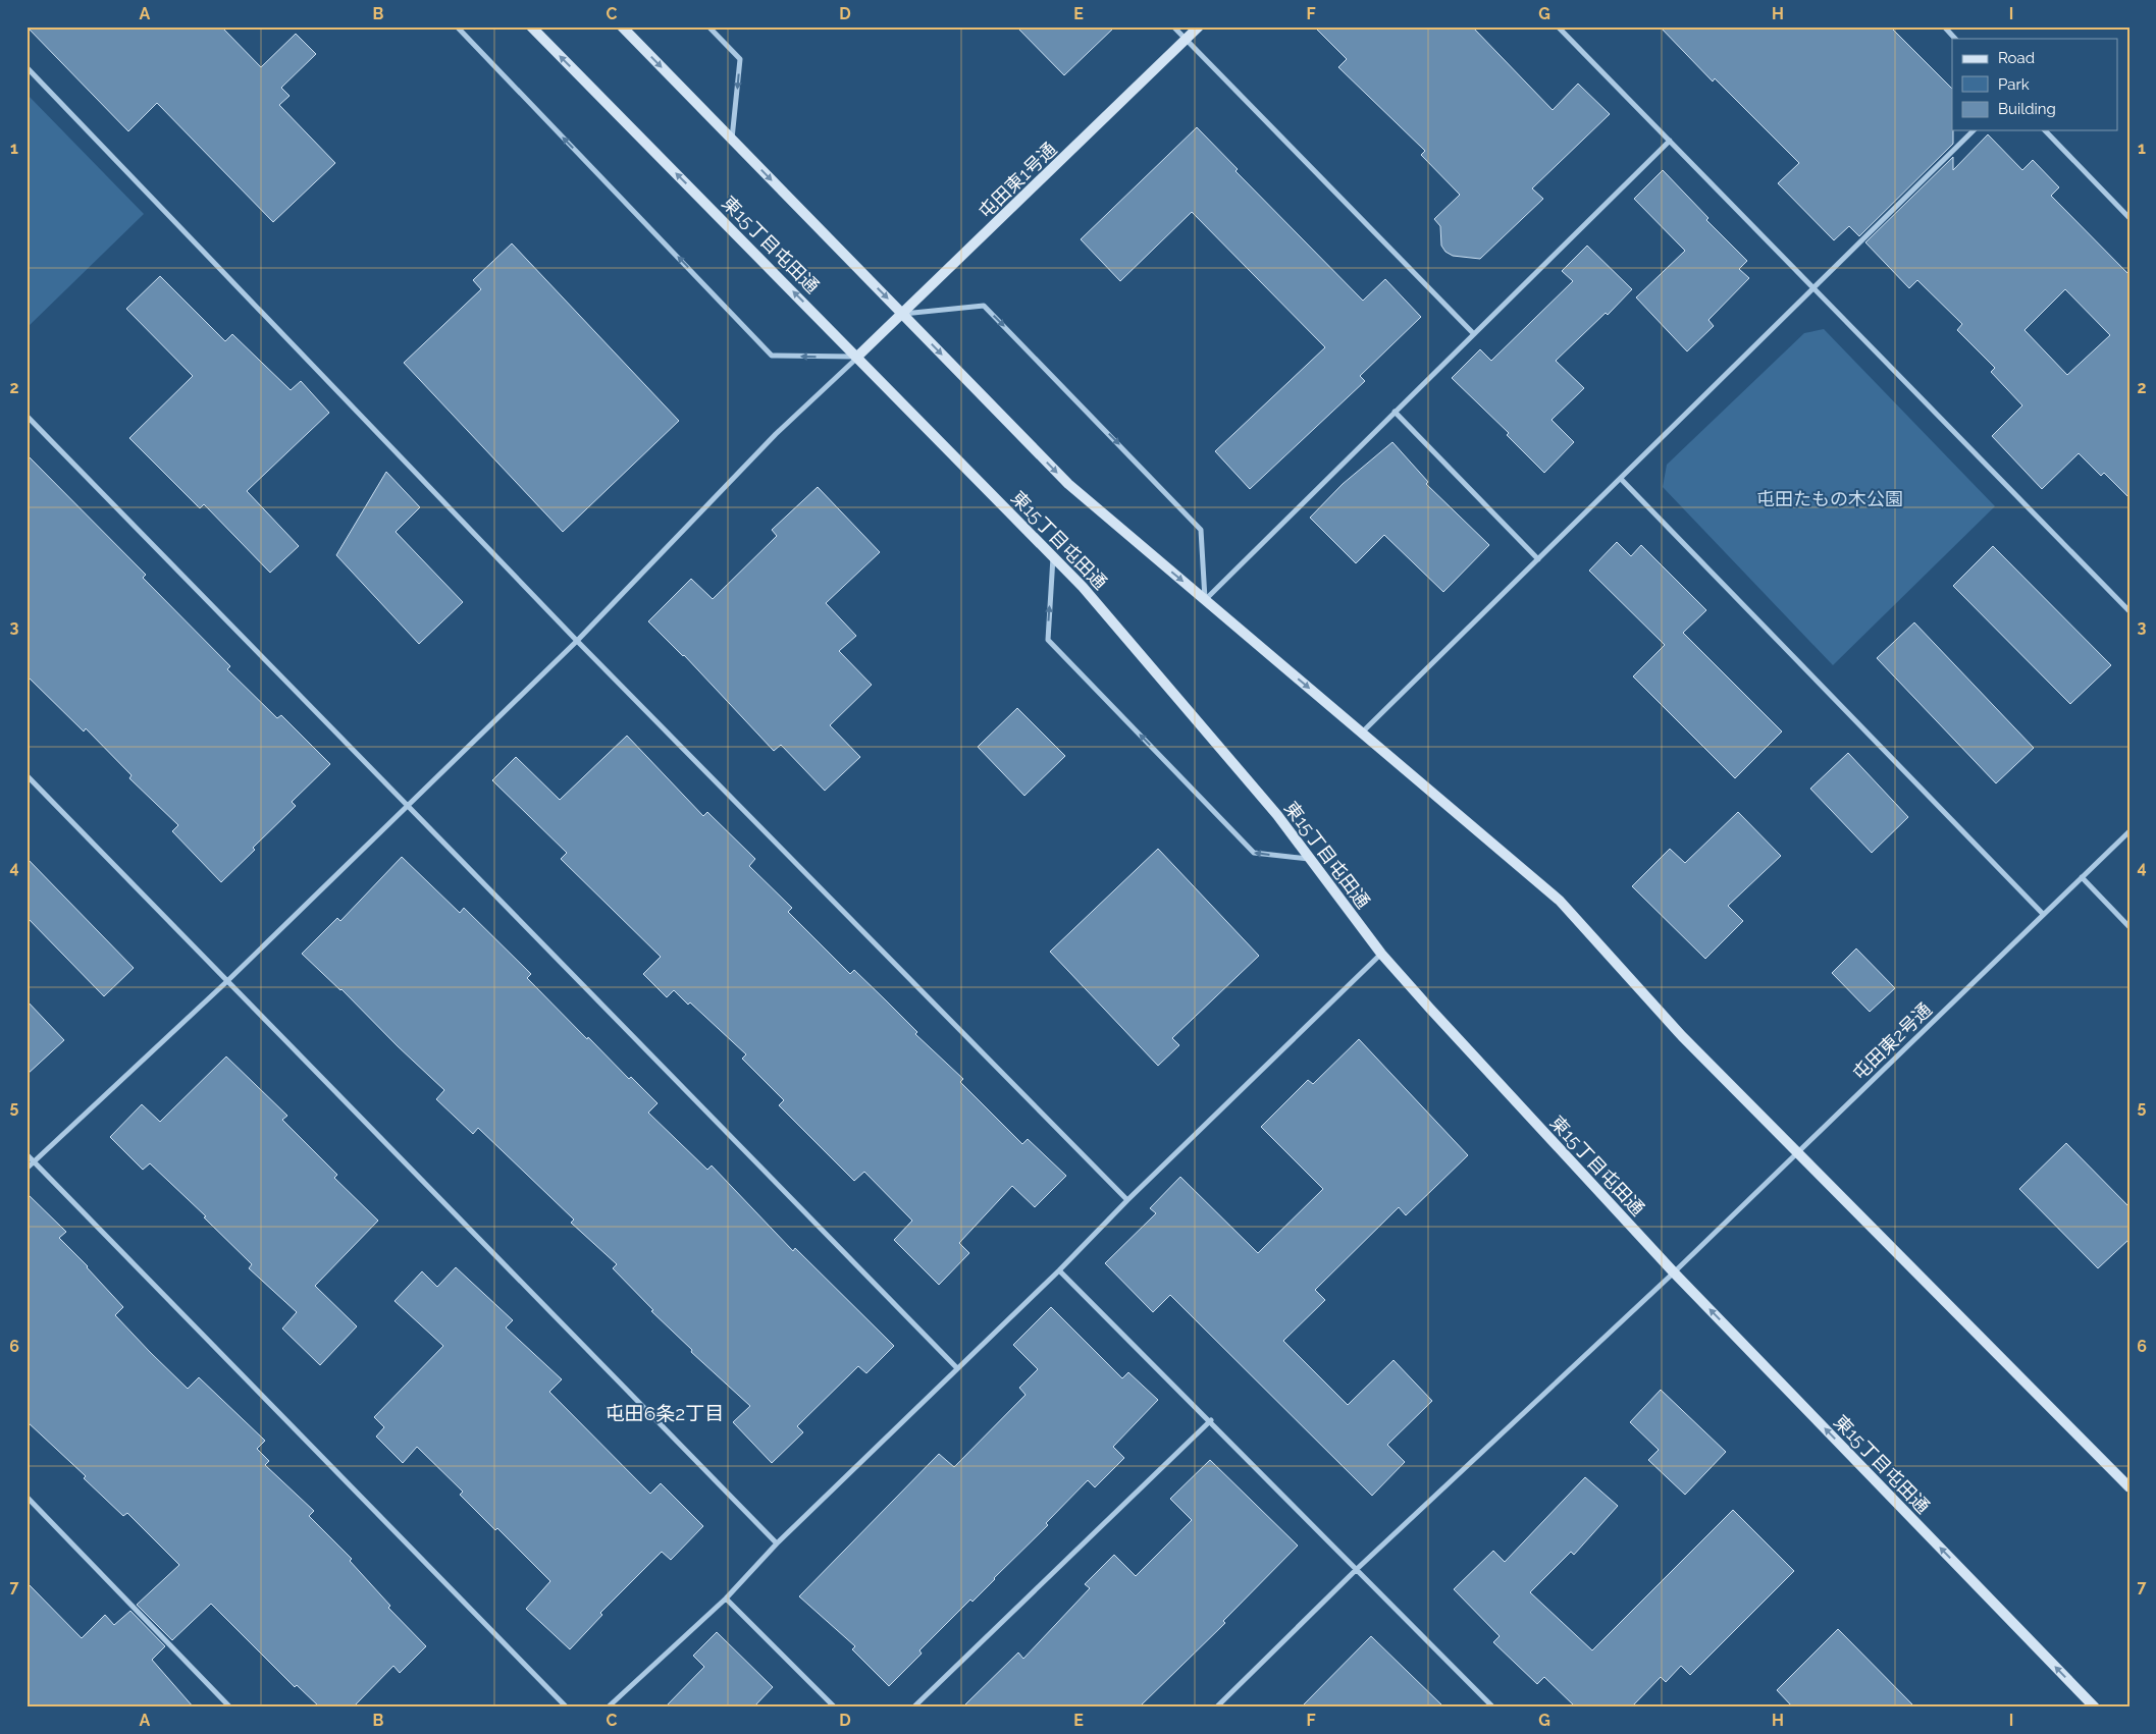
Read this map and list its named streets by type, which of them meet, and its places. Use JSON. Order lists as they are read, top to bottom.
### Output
{
  "streets": {
    "street": ["屯田東1号通", "東15丁目屯田通", "屯田東2号通"]
  },
  "crossings": [
    ["屯田東1号通", "東15丁目屯田通"],
    ["東15丁目屯田通", "屯田東2号通"]
  ],
  "districts": ["屯田6条2丁目"],
  "parks": ["屯田たもの木公園"],
  "legend": ["Road", "Park", "Building"],
  "grid": {
    "columns": [
      "A",
      "B",
      "C",
      "D",
      "E",
      "F",
      "G",
      "H",
      "I"
    ],
    "rows": [
      "1",
      "2",
      "3",
      "4",
      "5",
      "6",
      "7"
    ]
  }
}
